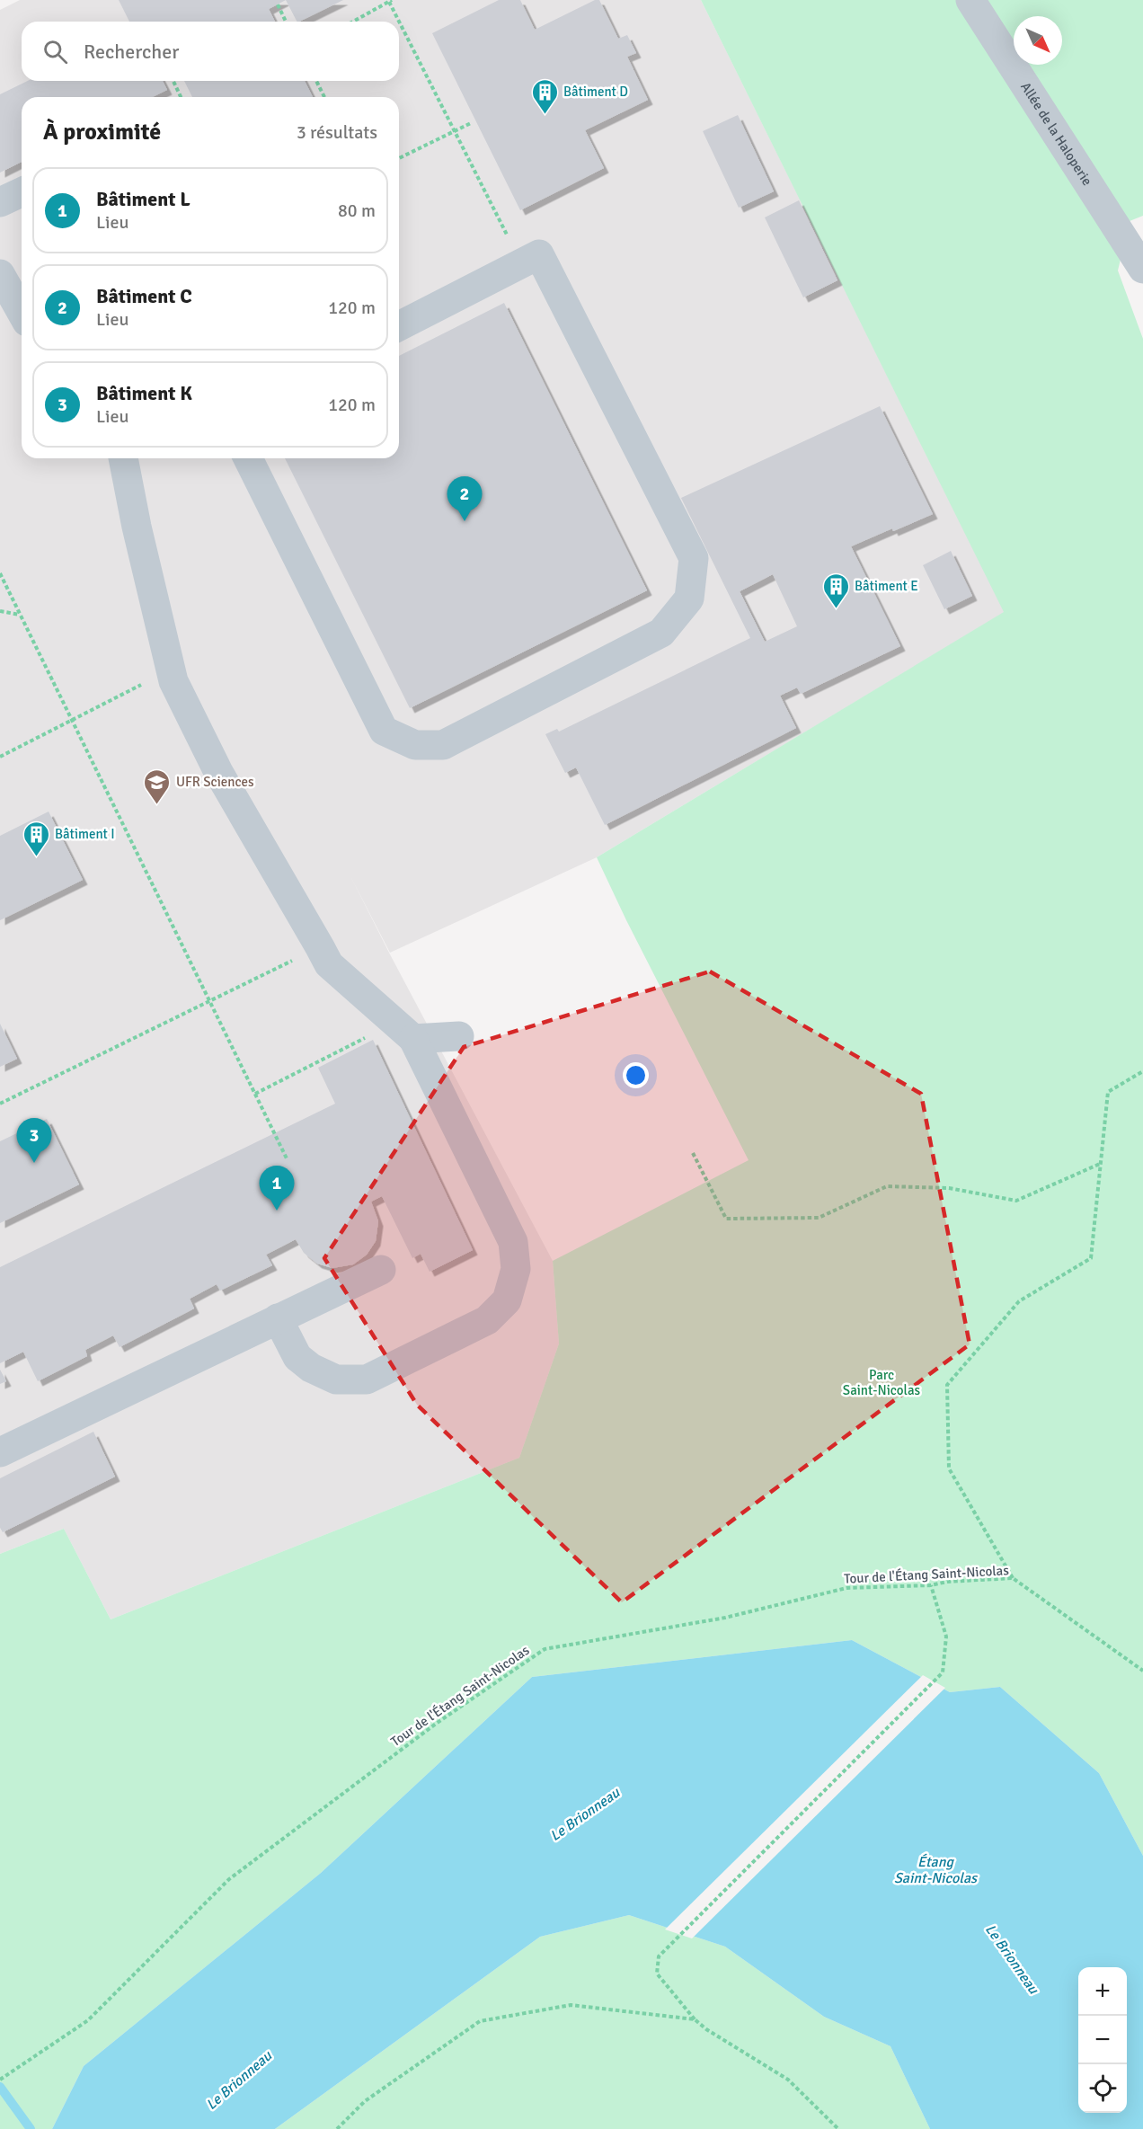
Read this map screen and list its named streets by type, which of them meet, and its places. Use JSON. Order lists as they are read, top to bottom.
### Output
{
  "streets": {
    "street": ["Allée de la Haloperie"],
    "path": ["Tour de l'Étang Saint-Nicolas"]
  },
  "water": ["Le Brionneau", "Étang Saint-Nicolas"],
  "parks": ["Parc Saint-Nicolas"],
  "places": {
    "building": ["Bâtiment D", "Bâtiment E", "Bâtiment I"],
    "school or university": ["UFR Sciences"]
  },
  "north": "bottom right",
  "page": {
    "search": "Rechercher",
    "heading": ["À proximité", "3 résultats"],
    "list": [
      {
        "mark": "1",
        "name": "Bâtiment L",
        "note": "Lieu",
        "value": "80 m"
      },
      {
        "mark": "2",
        "name": "Bâtiment C",
        "note": "Lieu",
        "value": "120 m"
      },
      {
        "mark": "3",
        "name": "Bâtiment K",
        "note": "Lieu",
        "value": "120 m"
      }
    ],
    "pins": ["2", "3", "1"],
    "map_buttons": ["+", "−"]
  }
}
